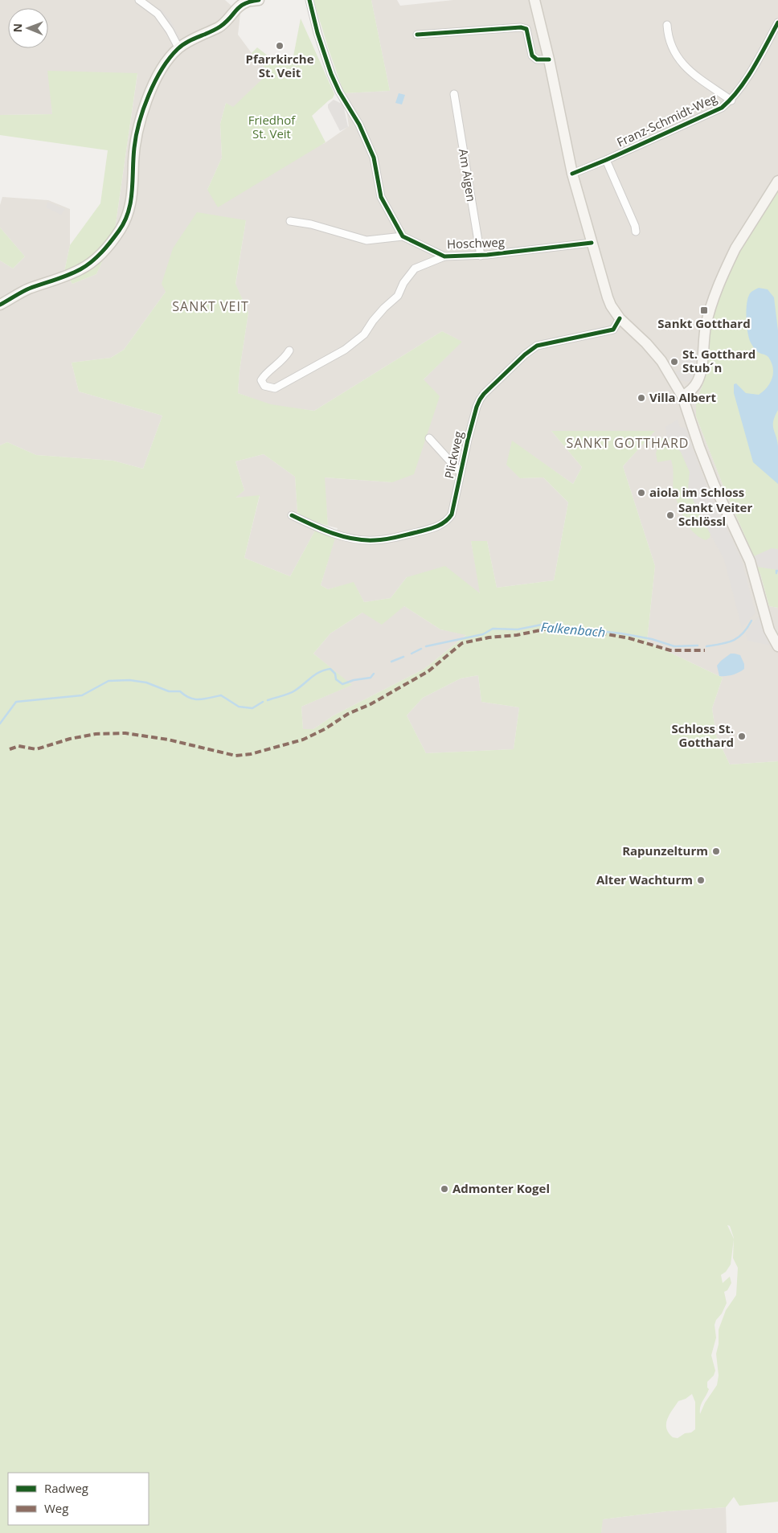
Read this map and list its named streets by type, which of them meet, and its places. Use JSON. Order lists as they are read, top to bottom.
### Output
{
  "streets": {
    "street": [
      "Franz-Schmidt-Weg",
      "Am Aigen",
      "Hoschweg",
      "Plickweg"
    ]
  },
  "crossings": [
    ["Am Aigen", "Hoschweg"]
  ],
  "districts": ["SANKT VEIT", "SANKT GOTTHARD"],
  "water": ["Falkenbach"],
  "parks": ["Friedhof St. Veit"],
  "places": {
    "other": [
      "Pfarrkirche St. Veit",
      "St. Gotthard Stub´n",
      "Villa Albert",
      "aiola im Schloss",
      "Sankt Veiter Schlössl",
      "Schloss St. Gotthard",
      "Rapunzelturm",
      "Alter Wachturm",
      "Admonter Kogel"
    ],
    "transit": ["Sankt Gotthard"]
  },
  "legend": ["Radweg", "Weg"],
  "north": "left"
}
